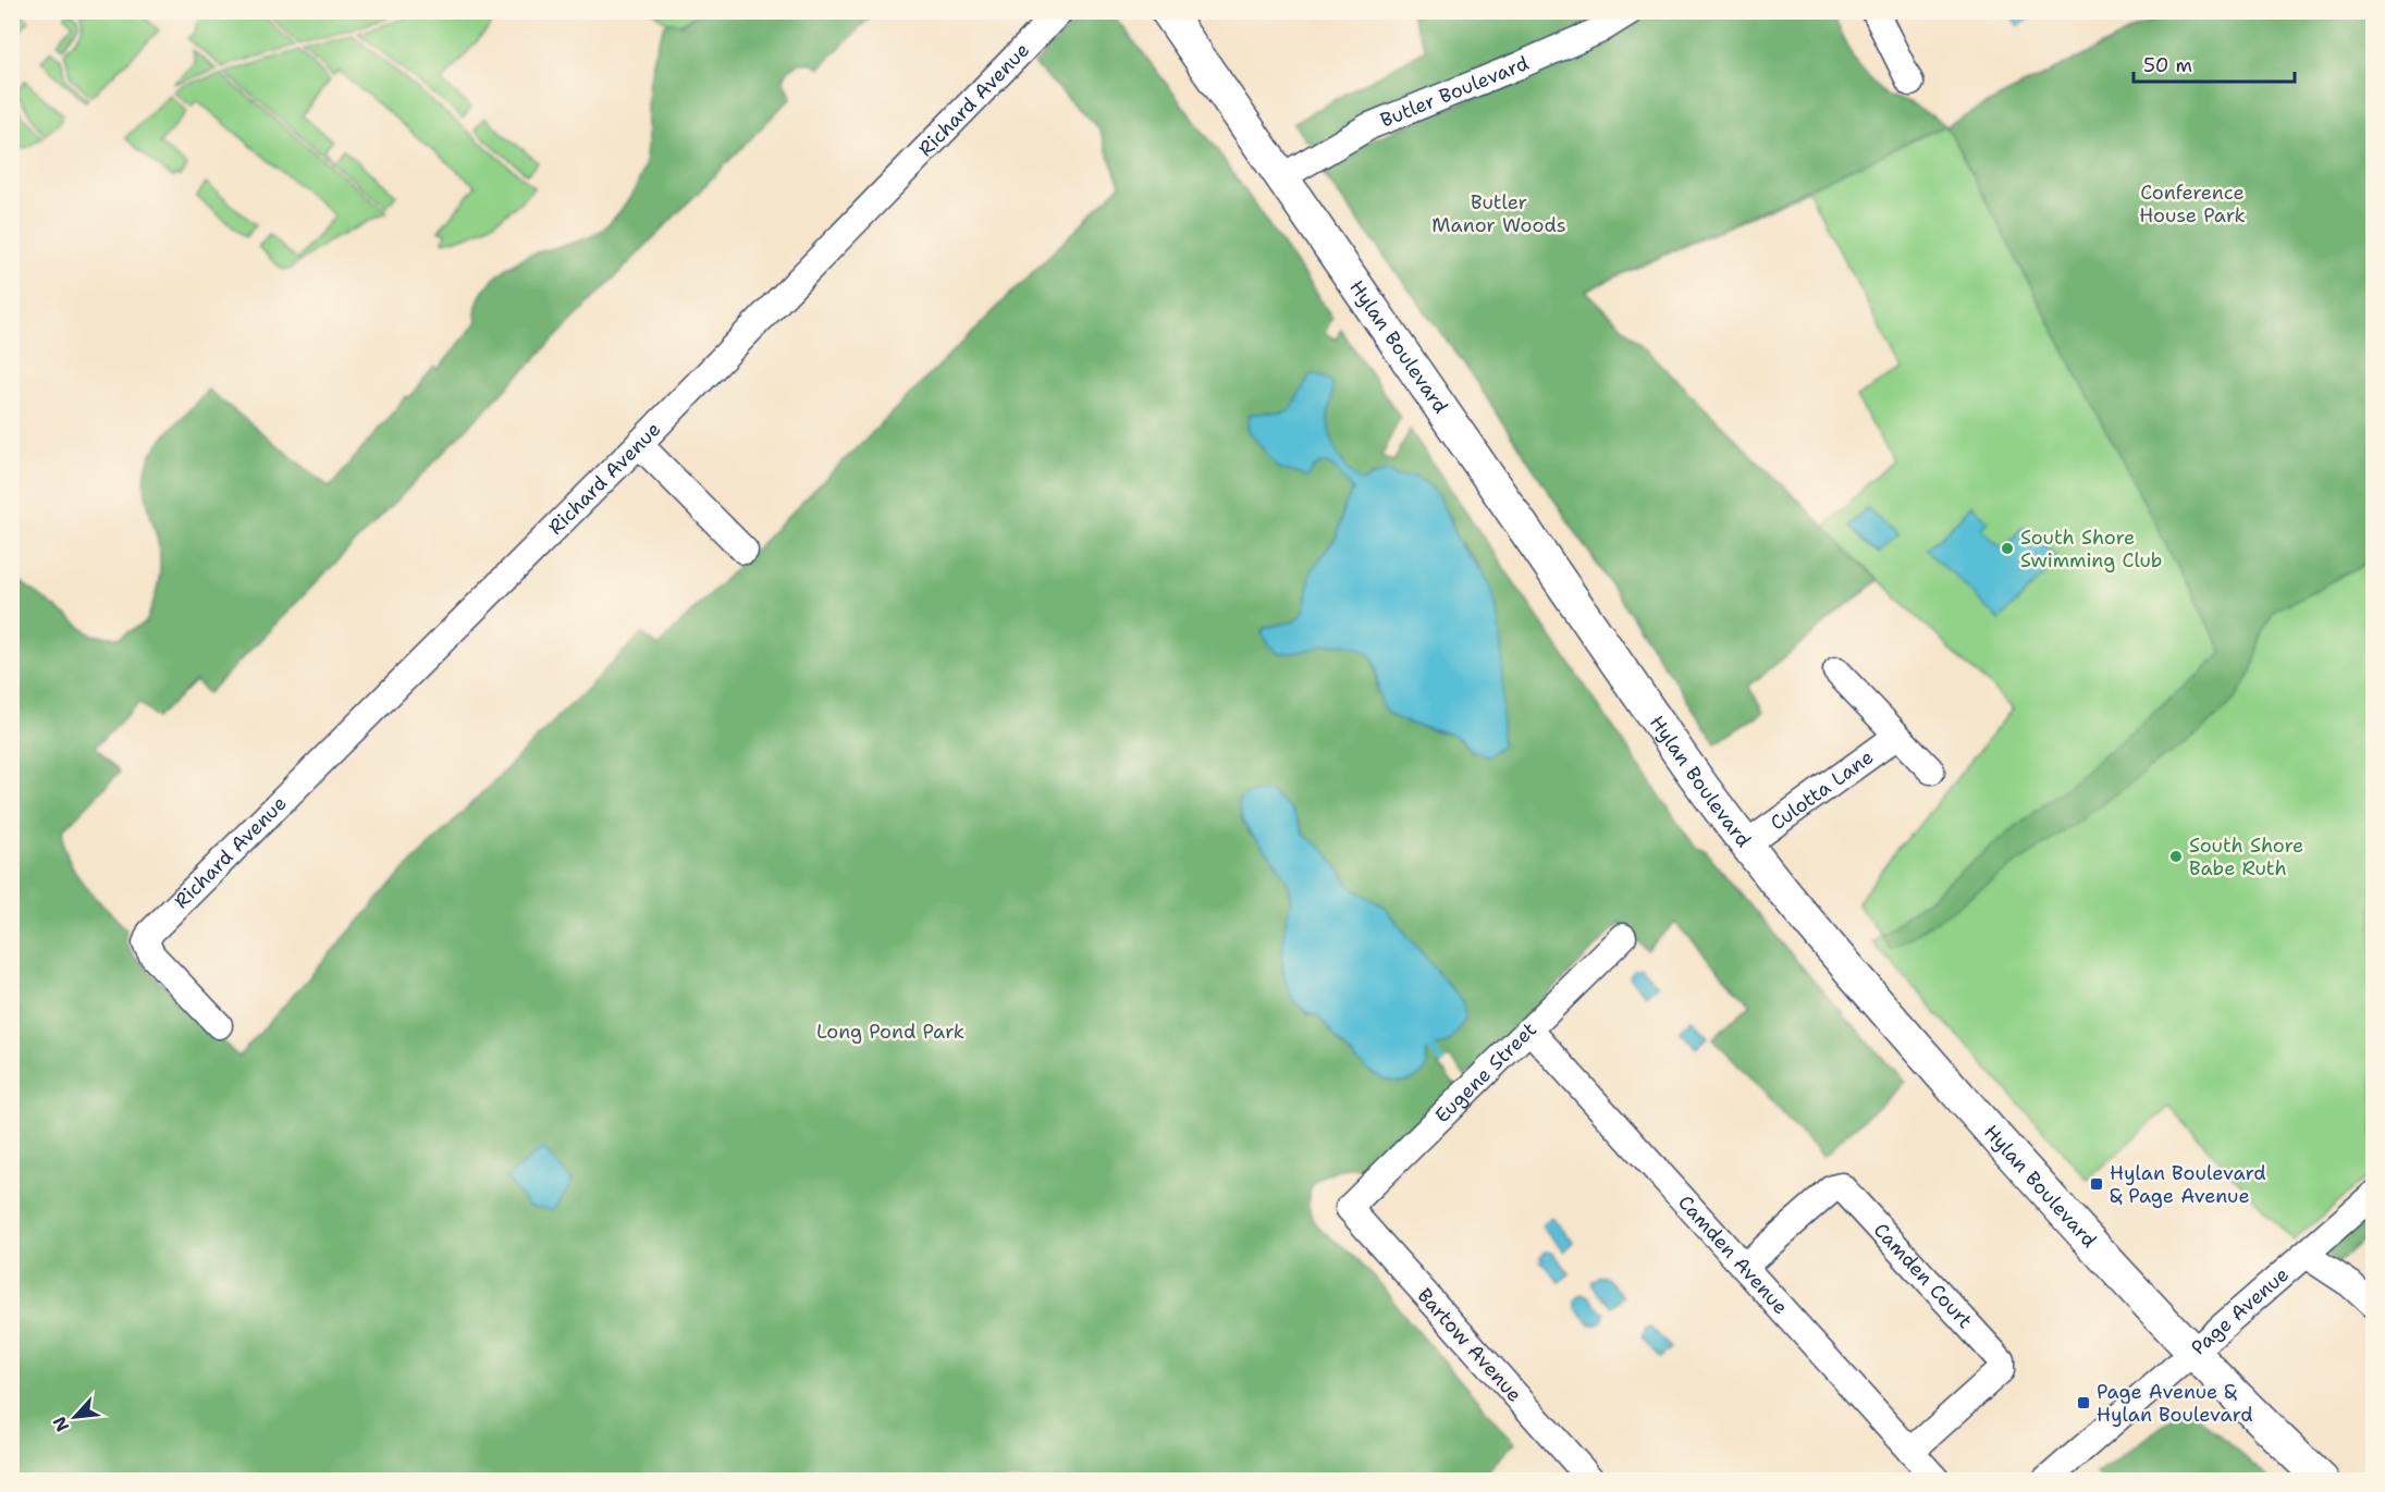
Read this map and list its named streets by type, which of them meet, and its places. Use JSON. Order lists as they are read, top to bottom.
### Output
{
  "streets": {
    "main road": ["Hylan Boulevard"],
    "street": [
      "Butler Boulevard",
      "Richard Avenue",
      "Culotta Lane",
      "Eugene Street",
      "Camden Avenue",
      "Camden Court",
      "Page Avenue",
      "Bartow Avenue"
    ]
  },
  "crossings": [
    ["Butler Boulevard", "Hylan Boulevard"],
    ["Hylan Boulevard", "Culotta Lane"],
    ["Hylan Boulevard", "Page Avenue"],
    ["Eugene Street", "Camden Avenue"],
    ["Eugene Street", "Bartow Avenue"],
    ["Camden Avenue", "Camden Court"]
  ],
  "parks": ["Conference House Park", "Butler Manor Woods", "Long Pond Park"],
  "places": {
    "other": ["South Shore Swimming Club", "South Shore Babe Ruth"],
    "transit": ["Hylan Boulevard & Page Avenue", "Page Avenue & Hylan Boulevard"]
  },
  "scale_bar": "50 m",
  "north": "bottom left"
}
